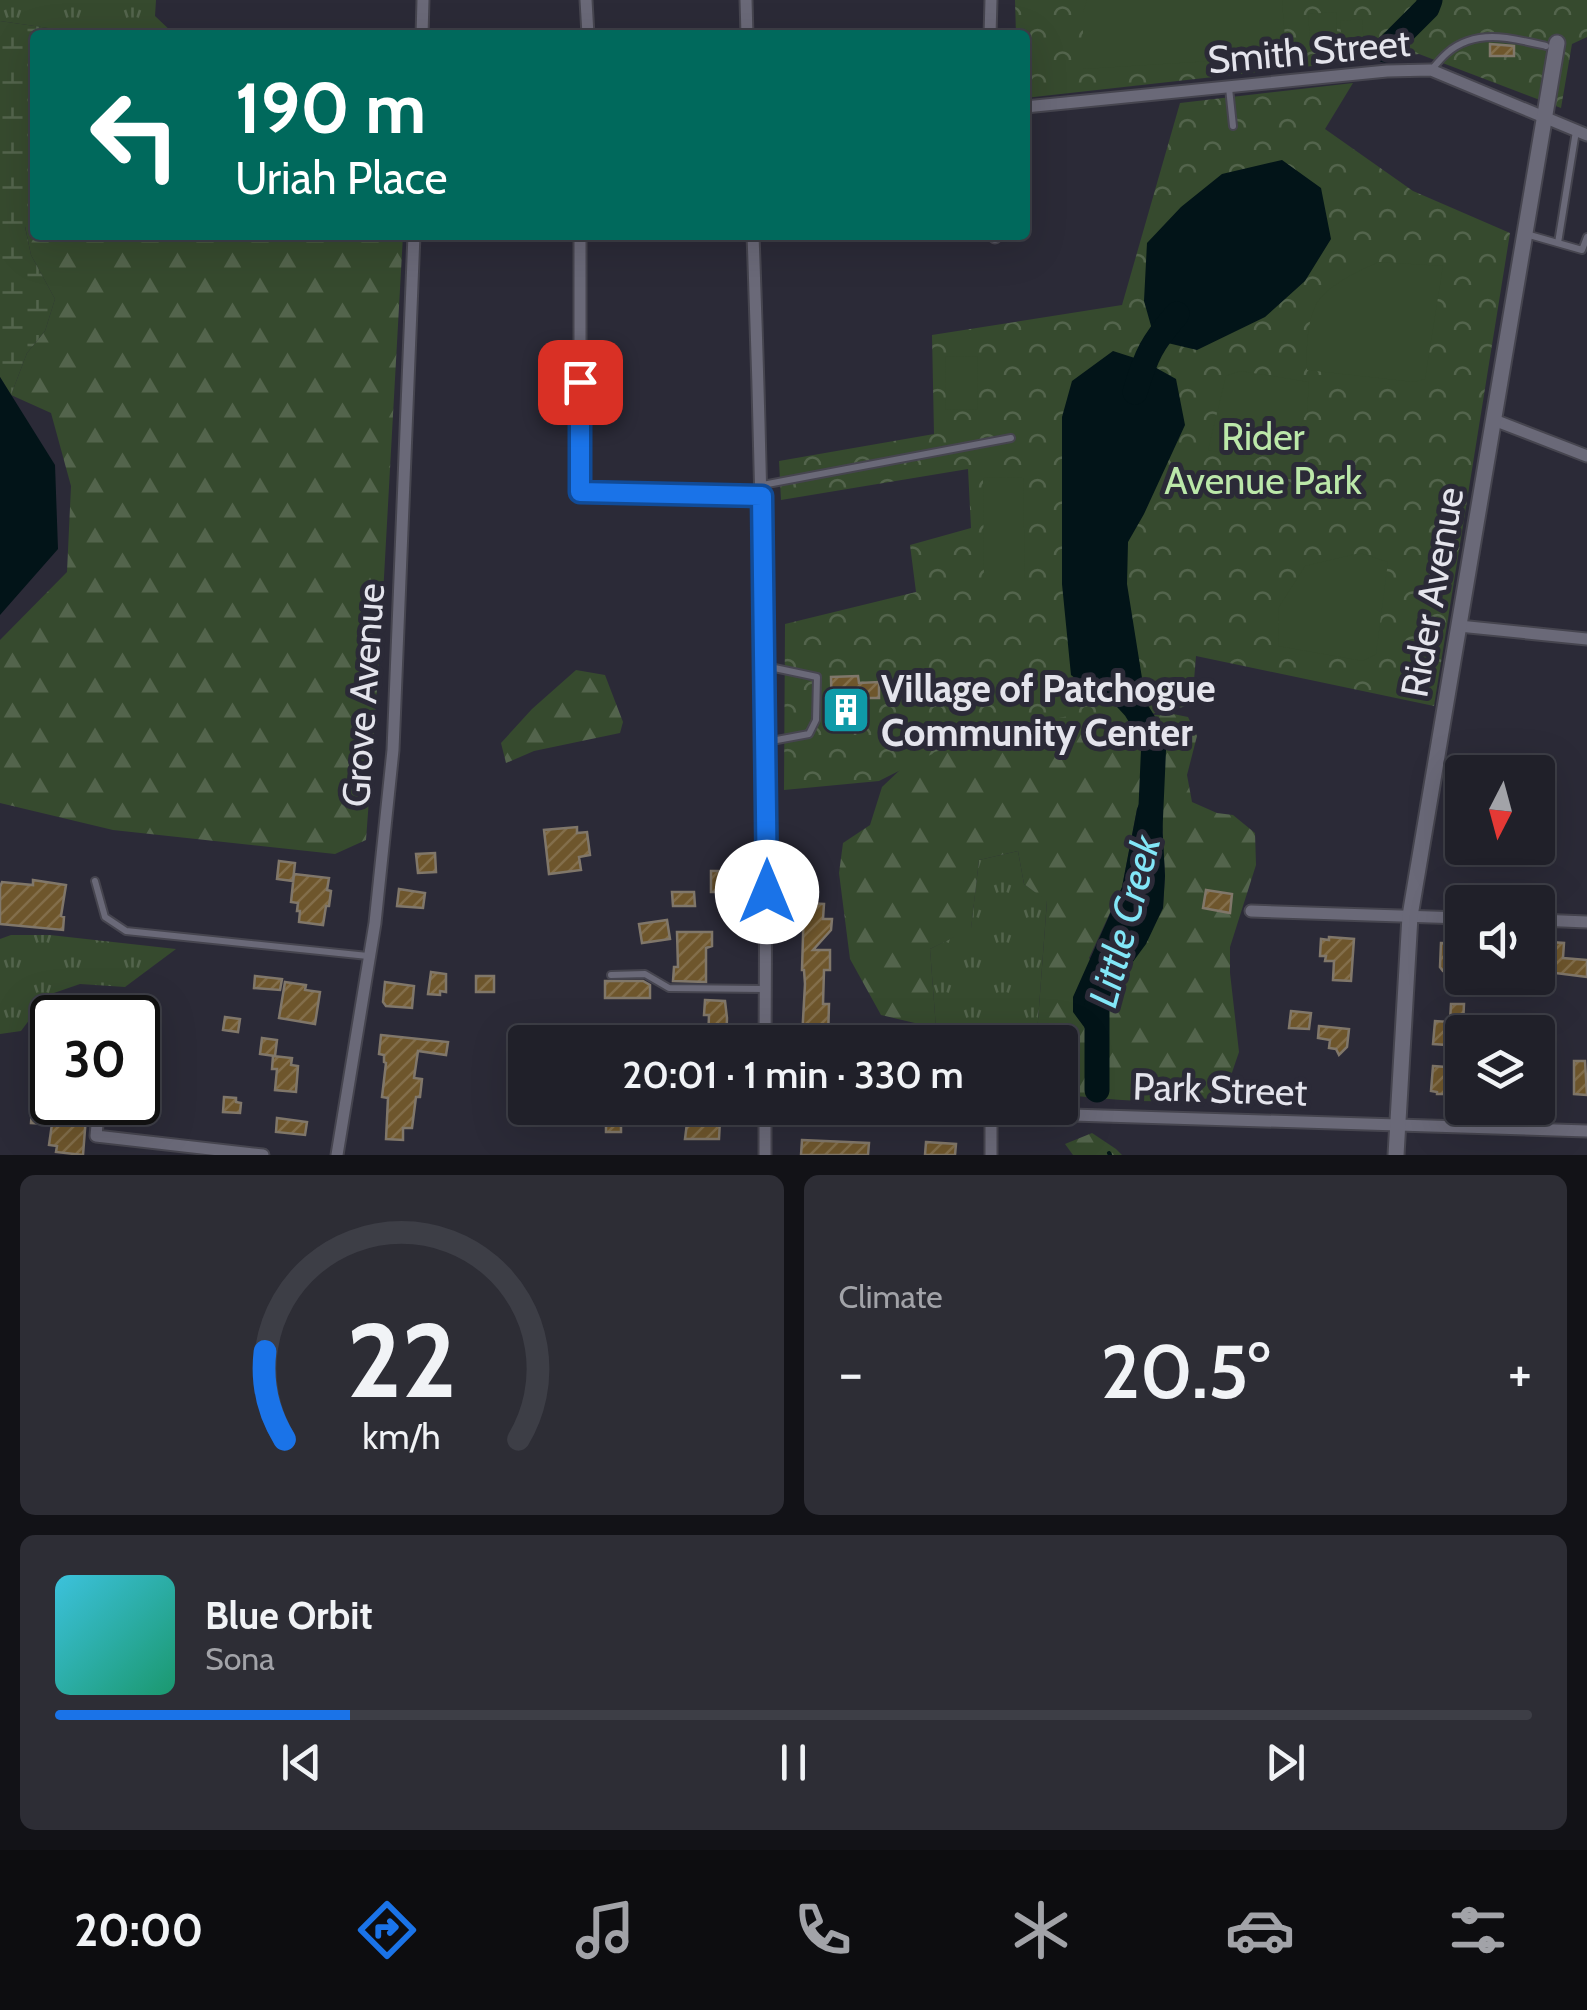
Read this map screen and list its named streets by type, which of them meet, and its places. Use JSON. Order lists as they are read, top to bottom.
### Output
{
  "streets": {
    "street": [
      "Smith Street",
      "Rider Avenue",
      "Grove Avenue",
      "Park Street"
    ]
  },
  "crossings": [
    ["Smith Street", "Rider Avenue"],
    ["Rider Avenue", "Park Street"]
  ],
  "water": ["Little Creek"],
  "parks": ["Rider Avenue Park"],
  "places": {
    "building": ["Village of Patchogue Community Center"]
  },
  "north": "bottom",
  "page": {
    "turn": ["190 m", "Uriah Place"],
    "limit": "30",
    "trip": "20:01 · 1 min · 330 m",
    "tile": "Climate",
    "heat": ["−", "20.5°", "+"],
    "song": ["Blue Orbit", "Sona"],
    "tabs": "20:00",
    "gauge": ["22", "km/h"]
  }
}
